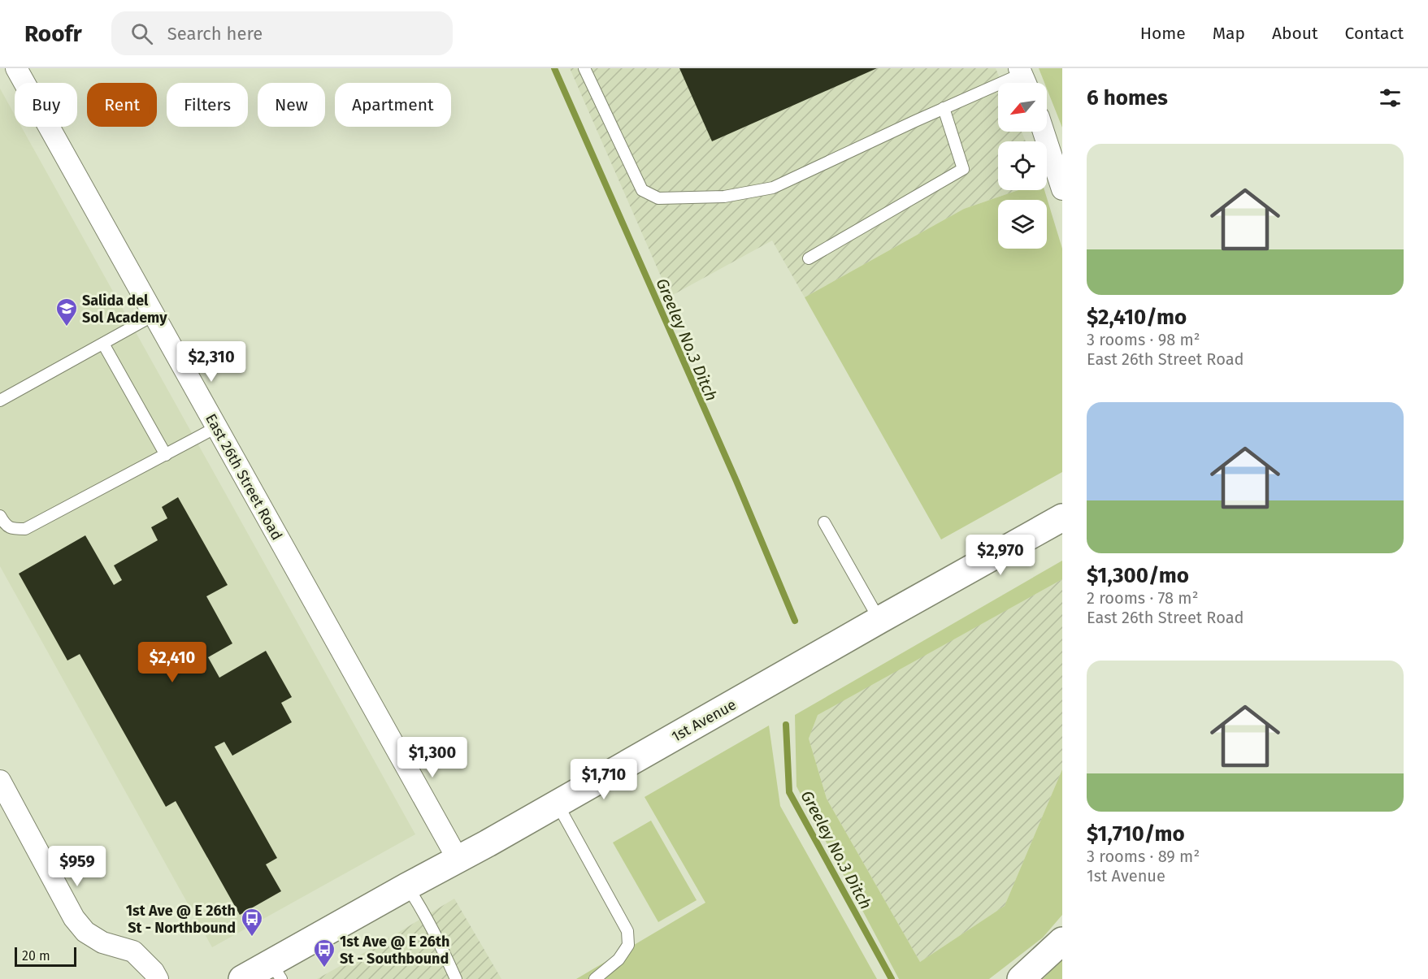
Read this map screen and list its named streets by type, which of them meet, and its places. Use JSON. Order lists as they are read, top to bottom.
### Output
{
  "streets": {
    "main road": ["1st Avenue"],
    "street": ["East 26th Street Road"]
  },
  "crossings": [
    ["East 26th Street Road", "1st Avenue"]
  ],
  "water": ["Greeley No.3 Ditch"],
  "places": {
    "school or university": ["Salida del Sol Academy"],
    "bus stop": ["1st Ave @ E 26th St - Northbound", "1st Ave @ E 26th St - Southbound"]
  },
  "scale_bar": "20 m",
  "north": "bottom left",
  "page": {
    "header": "Roofr",
    "search": "Search here",
    "nav": [
      "Home",
      "Map",
      "About",
      "Contact"
    ],
    "heading": "6 homes",
    "chip": [
      "Buy",
      "Rent",
      "Filters",
      "New",
      "Apartment"
    ],
    "list": [
      {
        "name": "$2,410/mo",
        "note": "3 rooms · 98 m² · East 26th Street Road"
      },
      {
        "name": "$1,300/mo",
        "note": "2 rooms · 78 m² · East 26th Street Road"
      },
      {
        "name": "$1,710/mo",
        "note": "3 rooms · 89 m² · 1st Avenue"
      }
    ],
    "price": [
      "$2,310",
      "$2,970",
      "$2,410",
      "$1,300",
      "$1,710",
      "$959"
    ],
    "scale": "20 m"
  }
}
